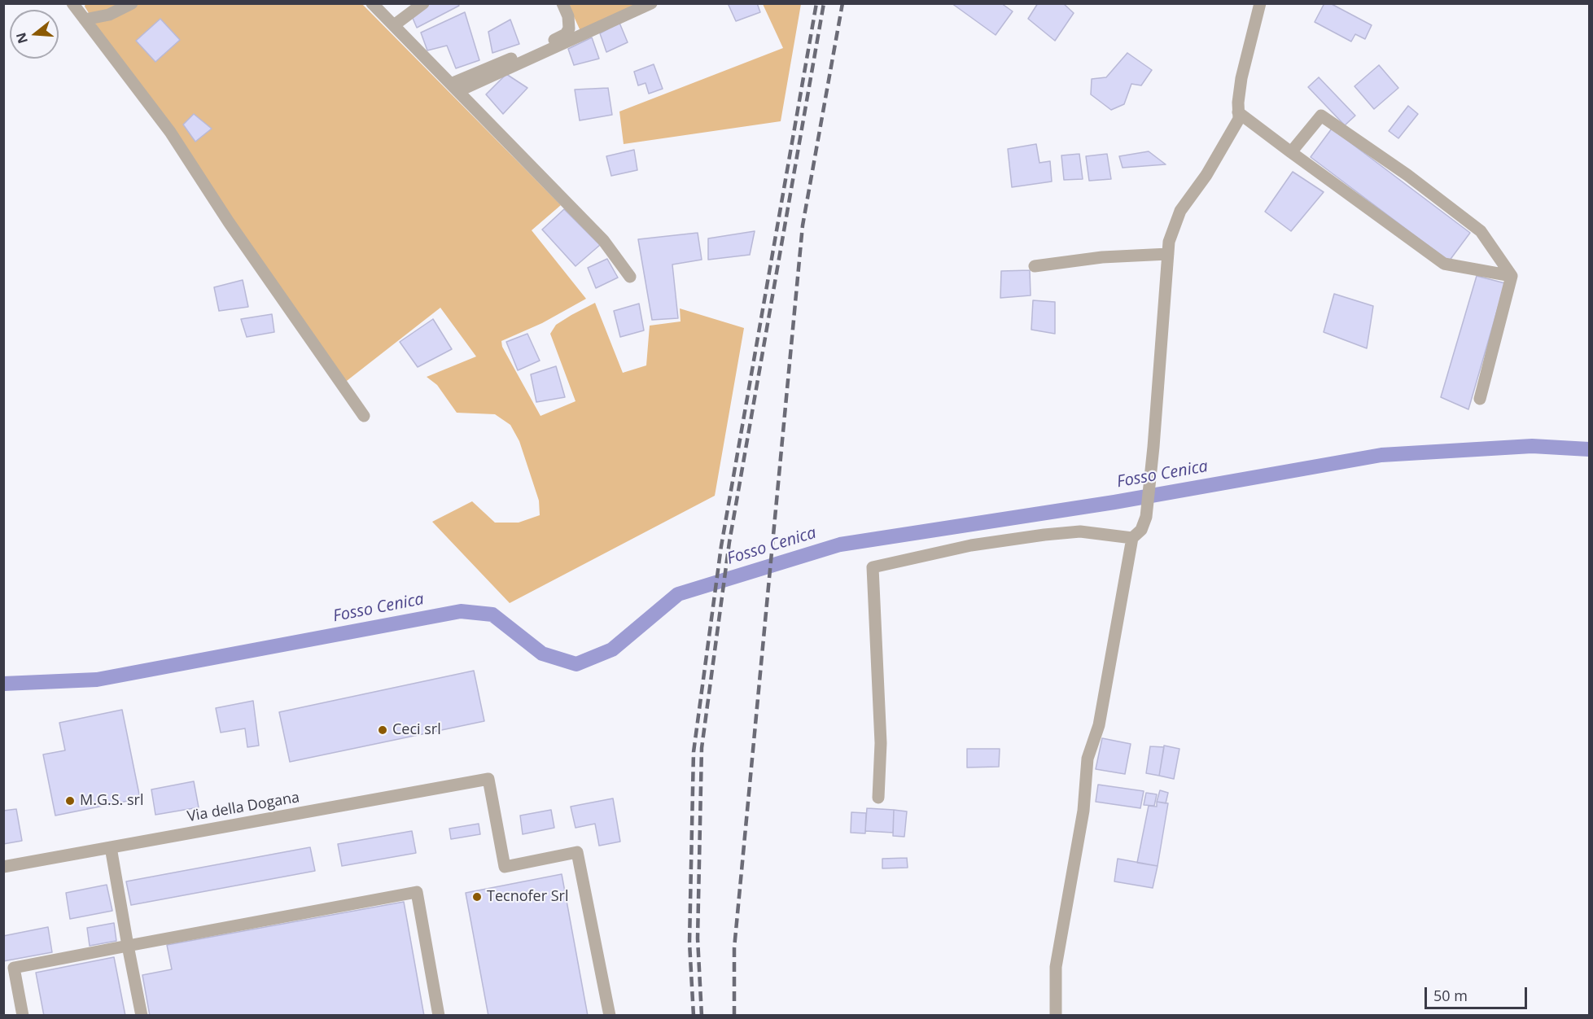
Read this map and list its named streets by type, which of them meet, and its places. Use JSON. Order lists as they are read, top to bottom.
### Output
{
  "streets": {
    "street": ["Via della Dogana"]
  },
  "water": ["Fosso Cenica"],
  "places": ["Ceci srl", "M.G.S. srl", "Tecnofer Srl"],
  "scale_bar": "50 m",
  "north": "left"
}
